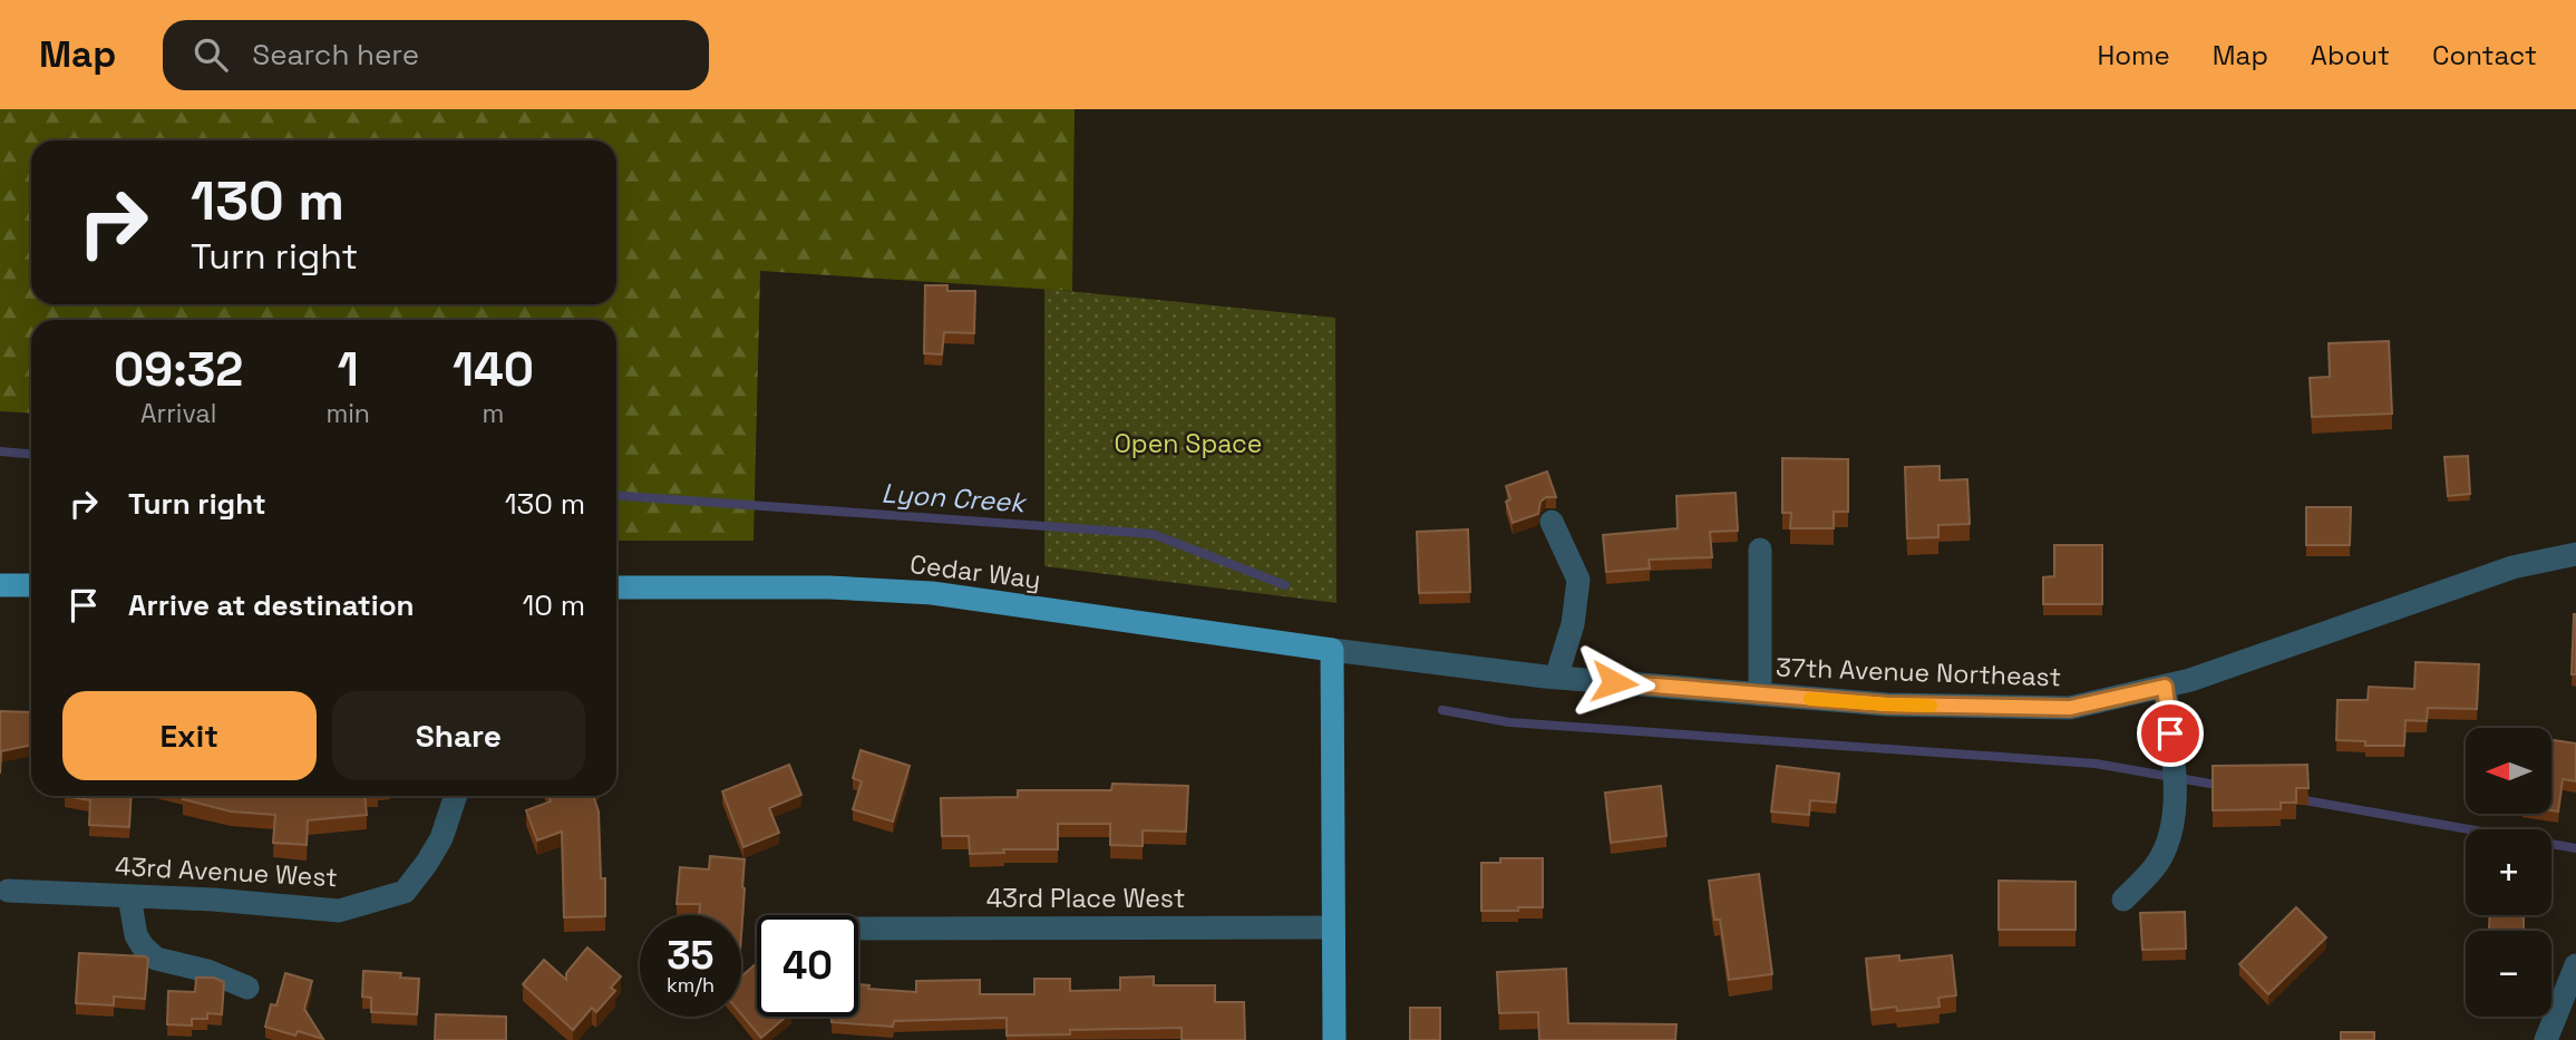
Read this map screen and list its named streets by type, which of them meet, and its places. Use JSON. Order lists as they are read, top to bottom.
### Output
{
  "streets": {
    "main road": ["Cedar Way"],
    "street": ["37th Avenue Northeast", "43rd Avenue West", "43rd Place West"]
  },
  "crossings": [
    ["Cedar Way", "37th Avenue Northeast"]
  ],
  "water": ["Lyon Creek"],
  "parks": ["Open Space"],
  "north": "left",
  "page": {
    "header": "Map",
    "search": "Search here",
    "nav": [
      "Home",
      "Map",
      "About",
      "Contact"
    ],
    "turn": ["130 m", "Turn right"],
    "eta": [
      "09:32",
      "Arrival",
      "1",
      "min",
      "140",
      "m"
    ],
    "list": [
      {
        "name": "Turn right",
        "value": "130 m"
      },
      {
        "name": "Arrive at destination",
        "value": "10 m"
      }
    ],
    "buttons": ["Exit", "Share"],
    "map_buttons": ["+", "−"],
    "speed": "35 km/h",
    "limit": "40"
  }
}
